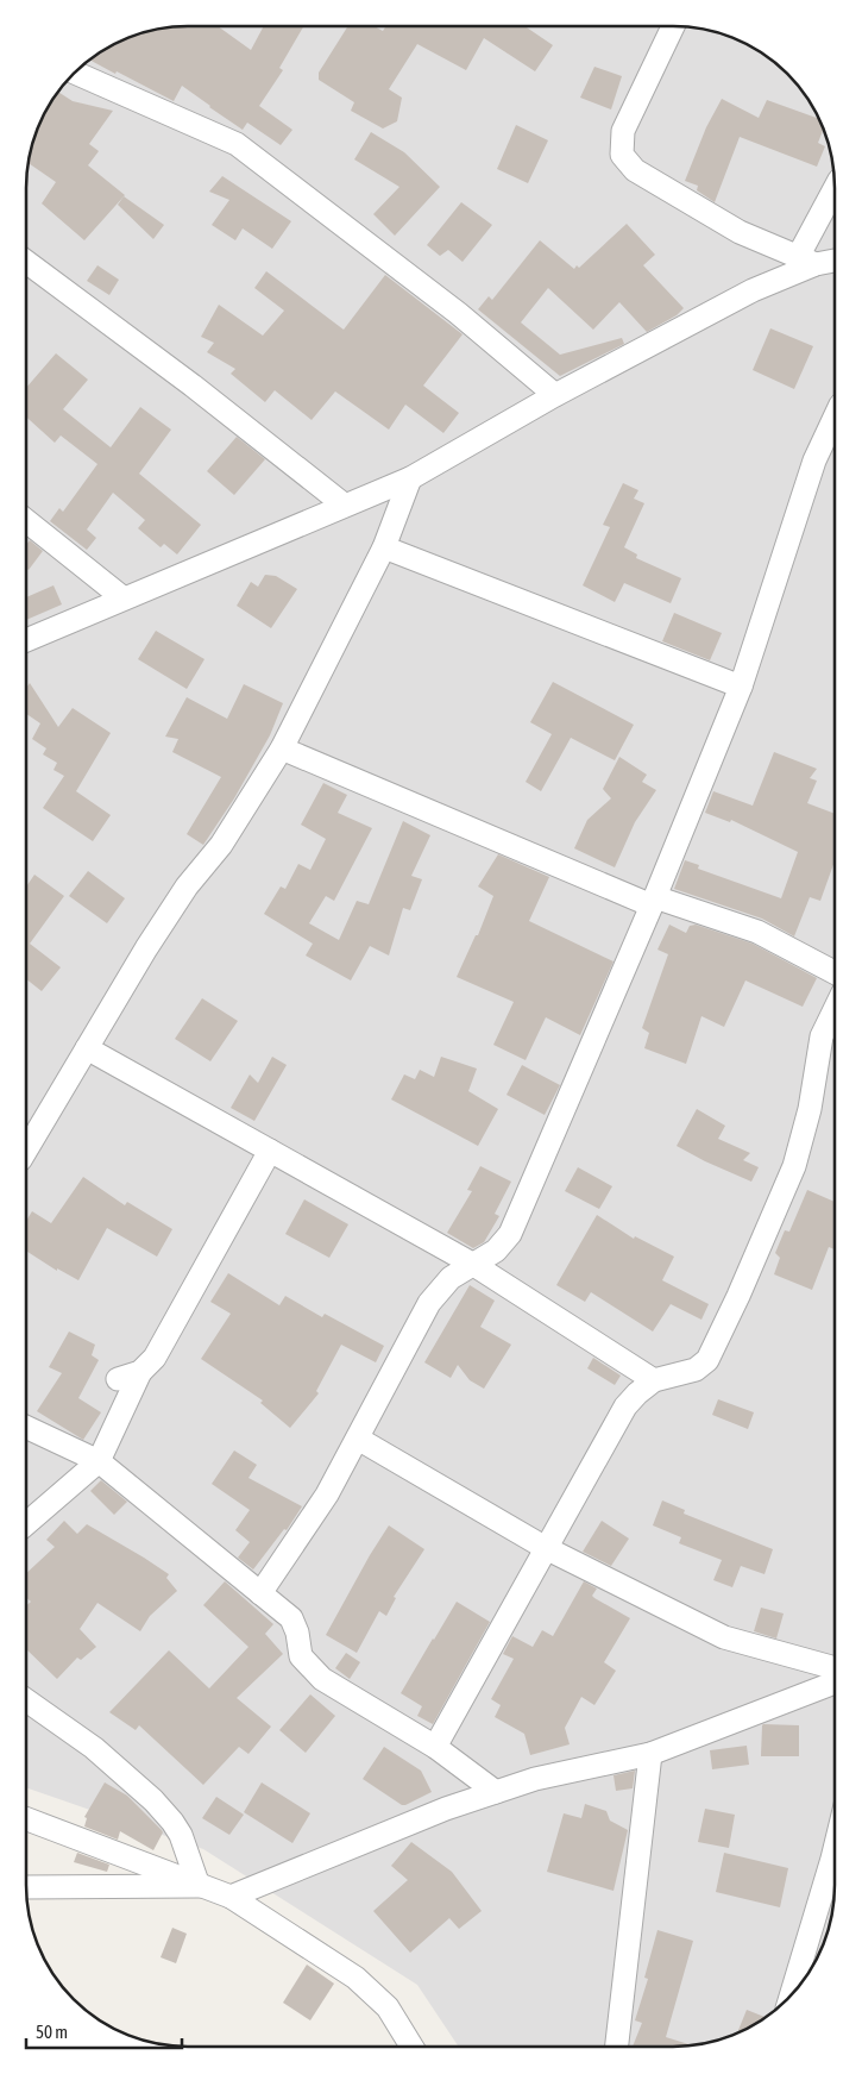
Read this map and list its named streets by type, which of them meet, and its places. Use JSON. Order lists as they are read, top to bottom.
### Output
{
  "scale_bar": "50 m"
}
